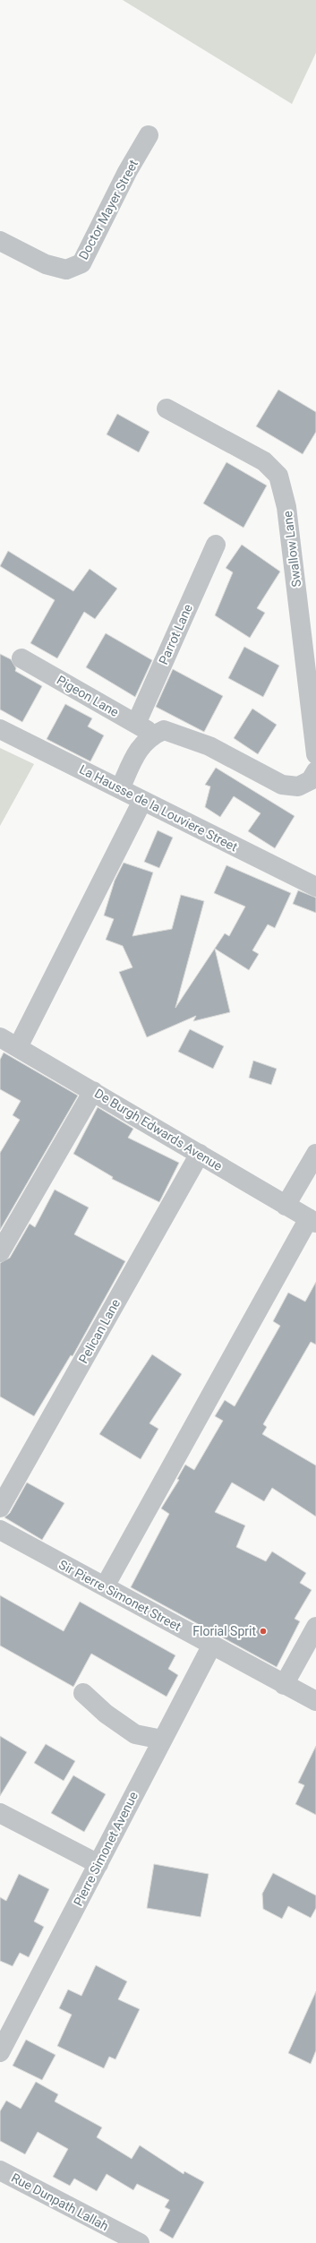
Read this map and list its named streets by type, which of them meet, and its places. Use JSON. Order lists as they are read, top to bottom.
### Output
{
  "streets": {
    "street": [
      "Doctor Mayer Street",
      "Swallow Lane",
      "Parrot Lane",
      "Pigeon Lane",
      "La Hausse de la Louviere Street",
      "De Burgh Edwards Avenue",
      "Pelican Lane",
      "Sir Pierre Simonet Street",
      "Pierre Simonet Avenue",
      "Rue Dunpath Lallah"
    ]
  },
  "crossings": [
    ["Parrot Lane", "Pigeon Lane"],
    ["De Burgh Edwards Avenue", "Pelican Lane"],
    ["Sir Pierre Simonet Street", "Pierre Simonet Avenue"]
  ],
  "places": ["Florial Sprit"]
}
